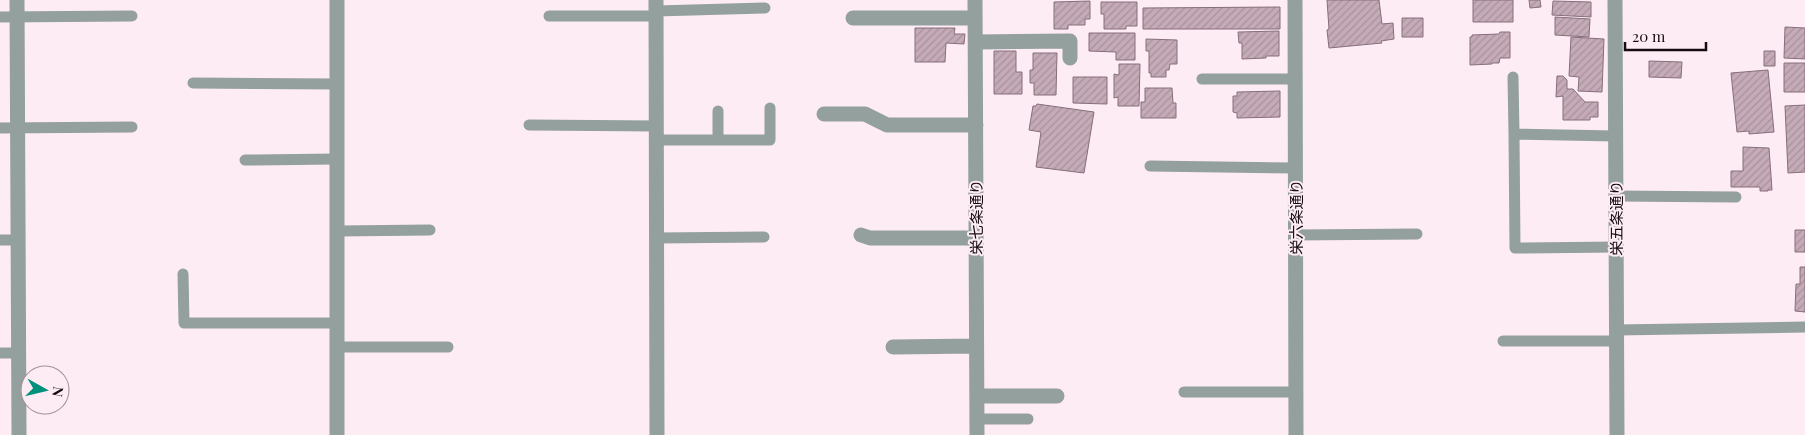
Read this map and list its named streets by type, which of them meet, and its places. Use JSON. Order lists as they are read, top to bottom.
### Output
{
  "streets": {
    "street": ["栄七条通り", "栄六条通り", "栄五条通り"]
  },
  "scale_bar": "20 m",
  "north": "right"
}
